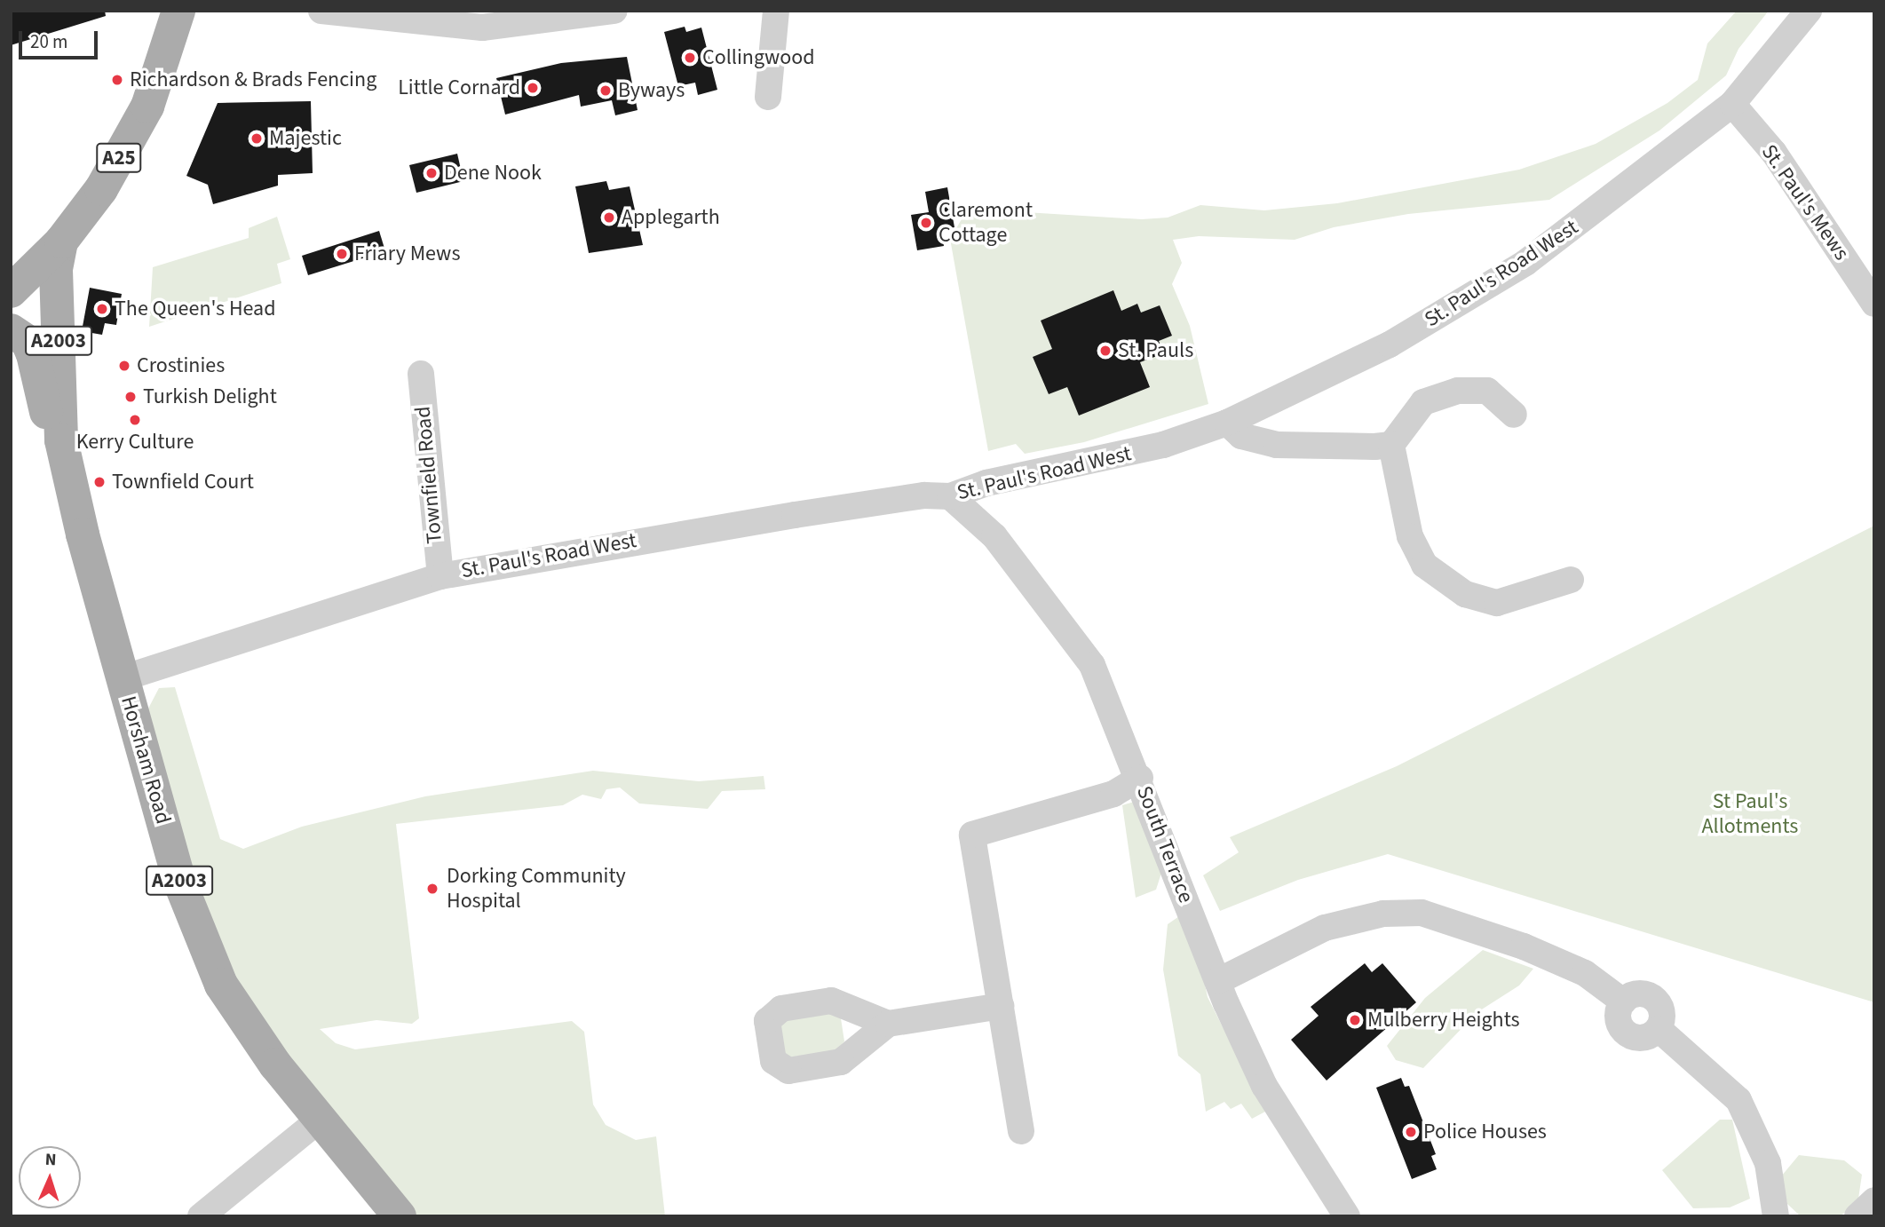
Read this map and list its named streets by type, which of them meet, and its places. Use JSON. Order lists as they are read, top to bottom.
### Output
{
  "streets": {
    "main road": ["A25", "A2003", "Horsham Road"],
    "street": [
      "St. Paul's Mews",
      "St. Paul's Road West",
      "Townfield Road",
      "South Terrace"
    ]
  },
  "crossings": [
    ["A25", "Horsham Road"],
    ["St. Paul's Mews", "St. Paul's Road West"],
    ["St. Paul's Road West", "Townfield Road"],
    ["St. Paul's Road West", "Horsham Road"],
    ["St. Paul's Road West", "South Terrace"],
    ["A2003", "Horsham Road"]
  ],
  "parks": ["St Paul's Allotments"],
  "places": [
    "Collingwood",
    "Richardson & Brads Fencing",
    "Little Cornard",
    "Byways",
    "Majestic",
    "Dene Nook",
    "Applegarth",
    "Claremont Cottage",
    "Friary Mews",
    "The Queen's Head",
    "St. Pauls",
    "Crostinies",
    "Turkish Delight",
    "Kerry Culture",
    "Townfield Court",
    "Dorking Community Hospital",
    "Mulberry Heights",
    "Police Houses"
  ],
  "scale_bar": "20 m",
  "north": "top"
}
